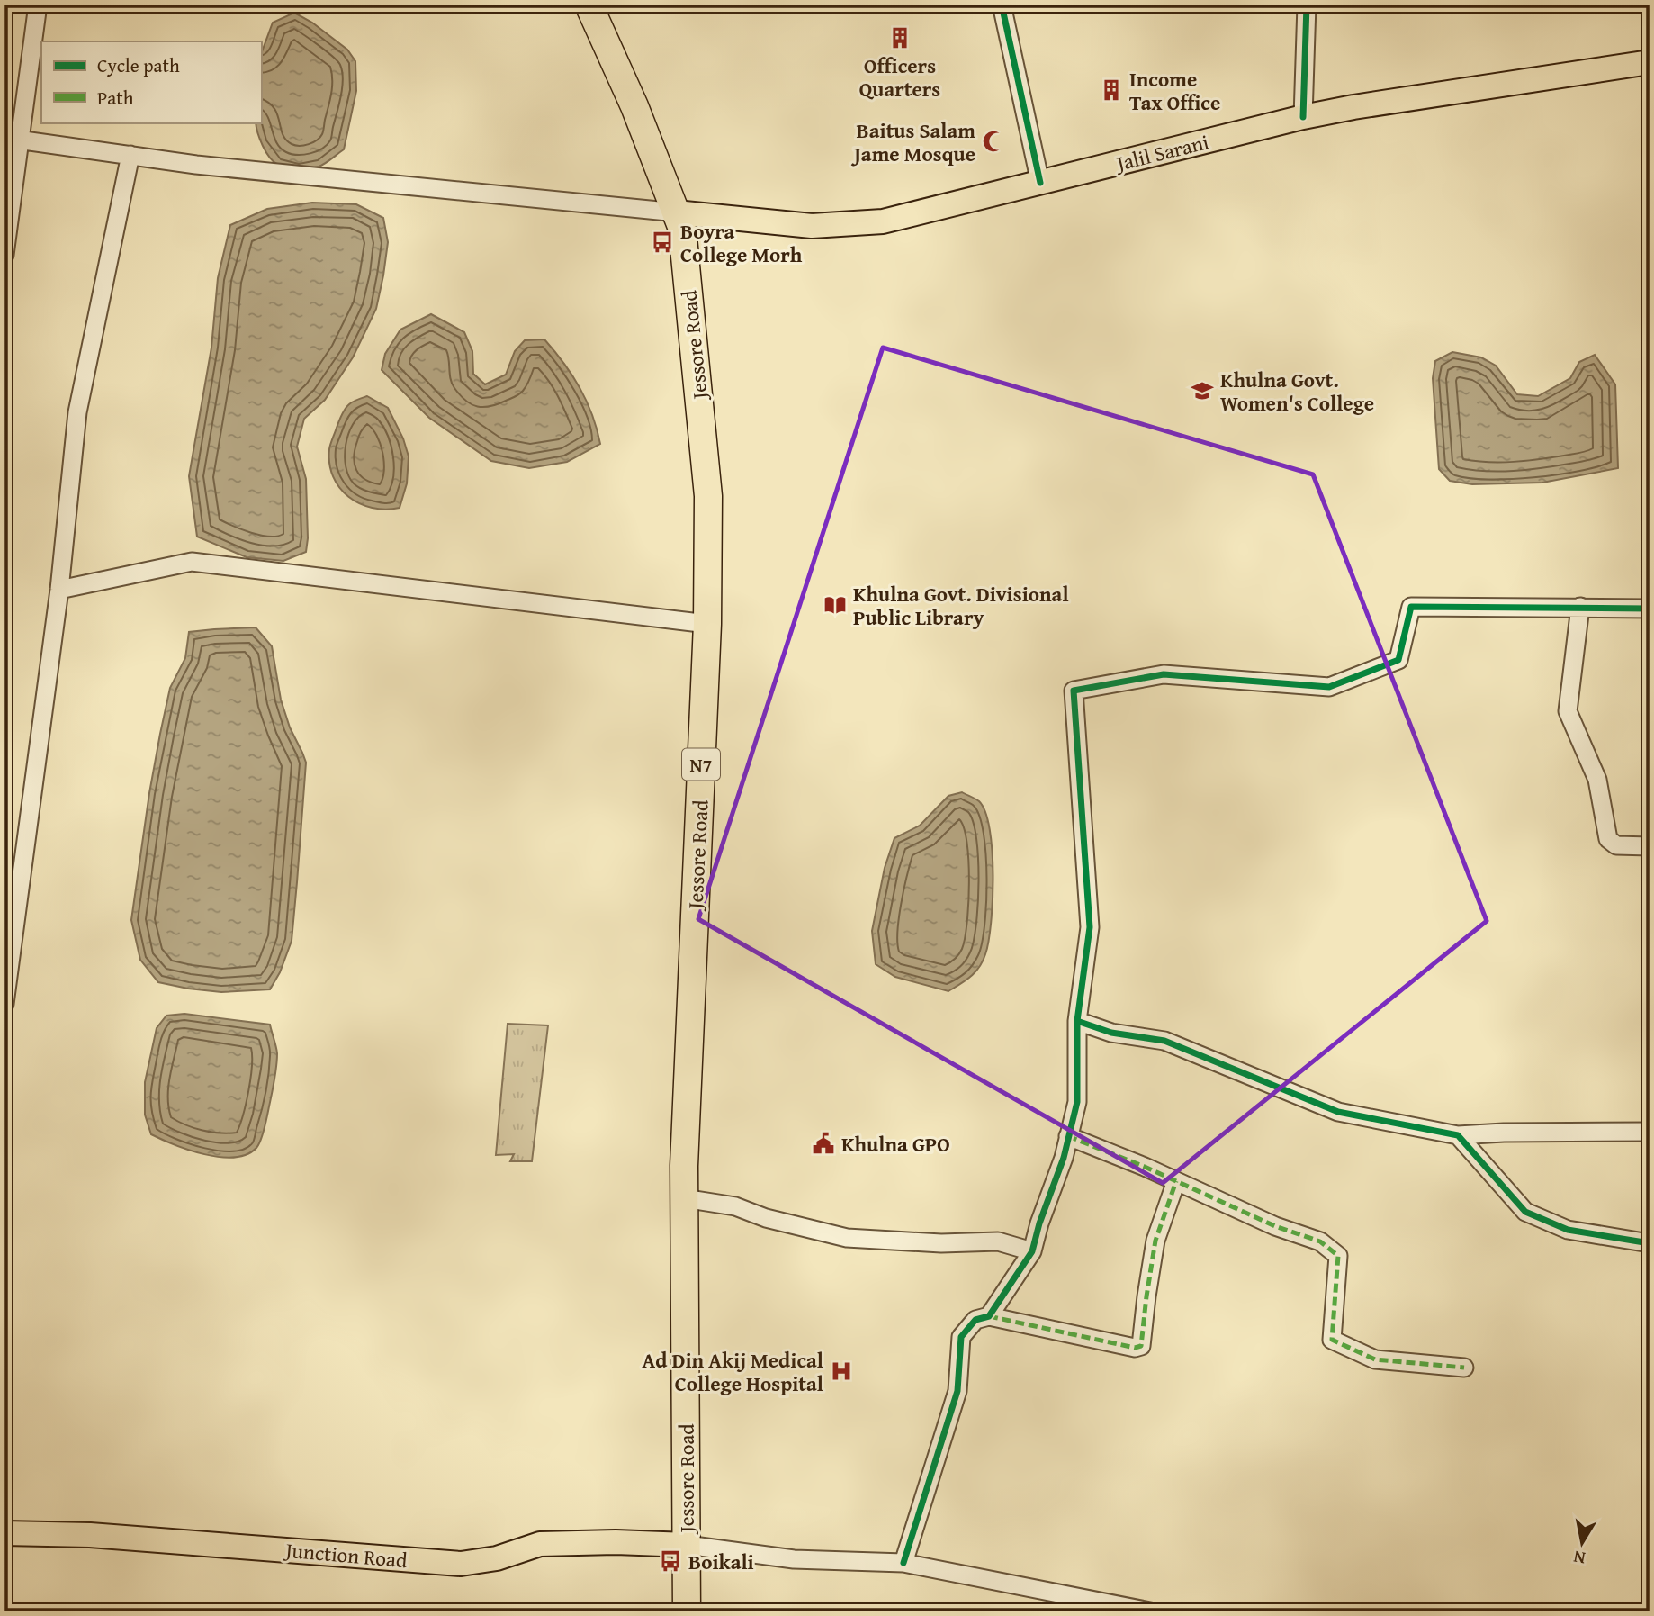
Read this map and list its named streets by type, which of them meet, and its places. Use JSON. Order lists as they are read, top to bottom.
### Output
{
  "streets": {
    "highway": ["Jessore Road", "N7"],
    "main road": ["Jalil Sarani", "Junction Road"]
  },
  "crossings": [
    ["Jalil Sarani", "Jessore Road"],
    ["Jessore Road", "Junction Road"]
  ],
  "places": {
    "building": ["Officers Quarters", "Income Tax Office"],
    "mosque": ["Baitus Salam Jame Mosque"],
    "bus stop": ["Boyra College Morh", "Boikali"],
    "school or university": ["Khulna Govt. Women's College"],
    "library": ["Khulna Govt. Divisional Public Library"],
    "public building": ["Khulna GPO"],
    "hospital": ["Ad Din Akij Medical College Hospital"]
  },
  "legend": ["Cycle path", "Path"],
  "north": "bottom"
}
